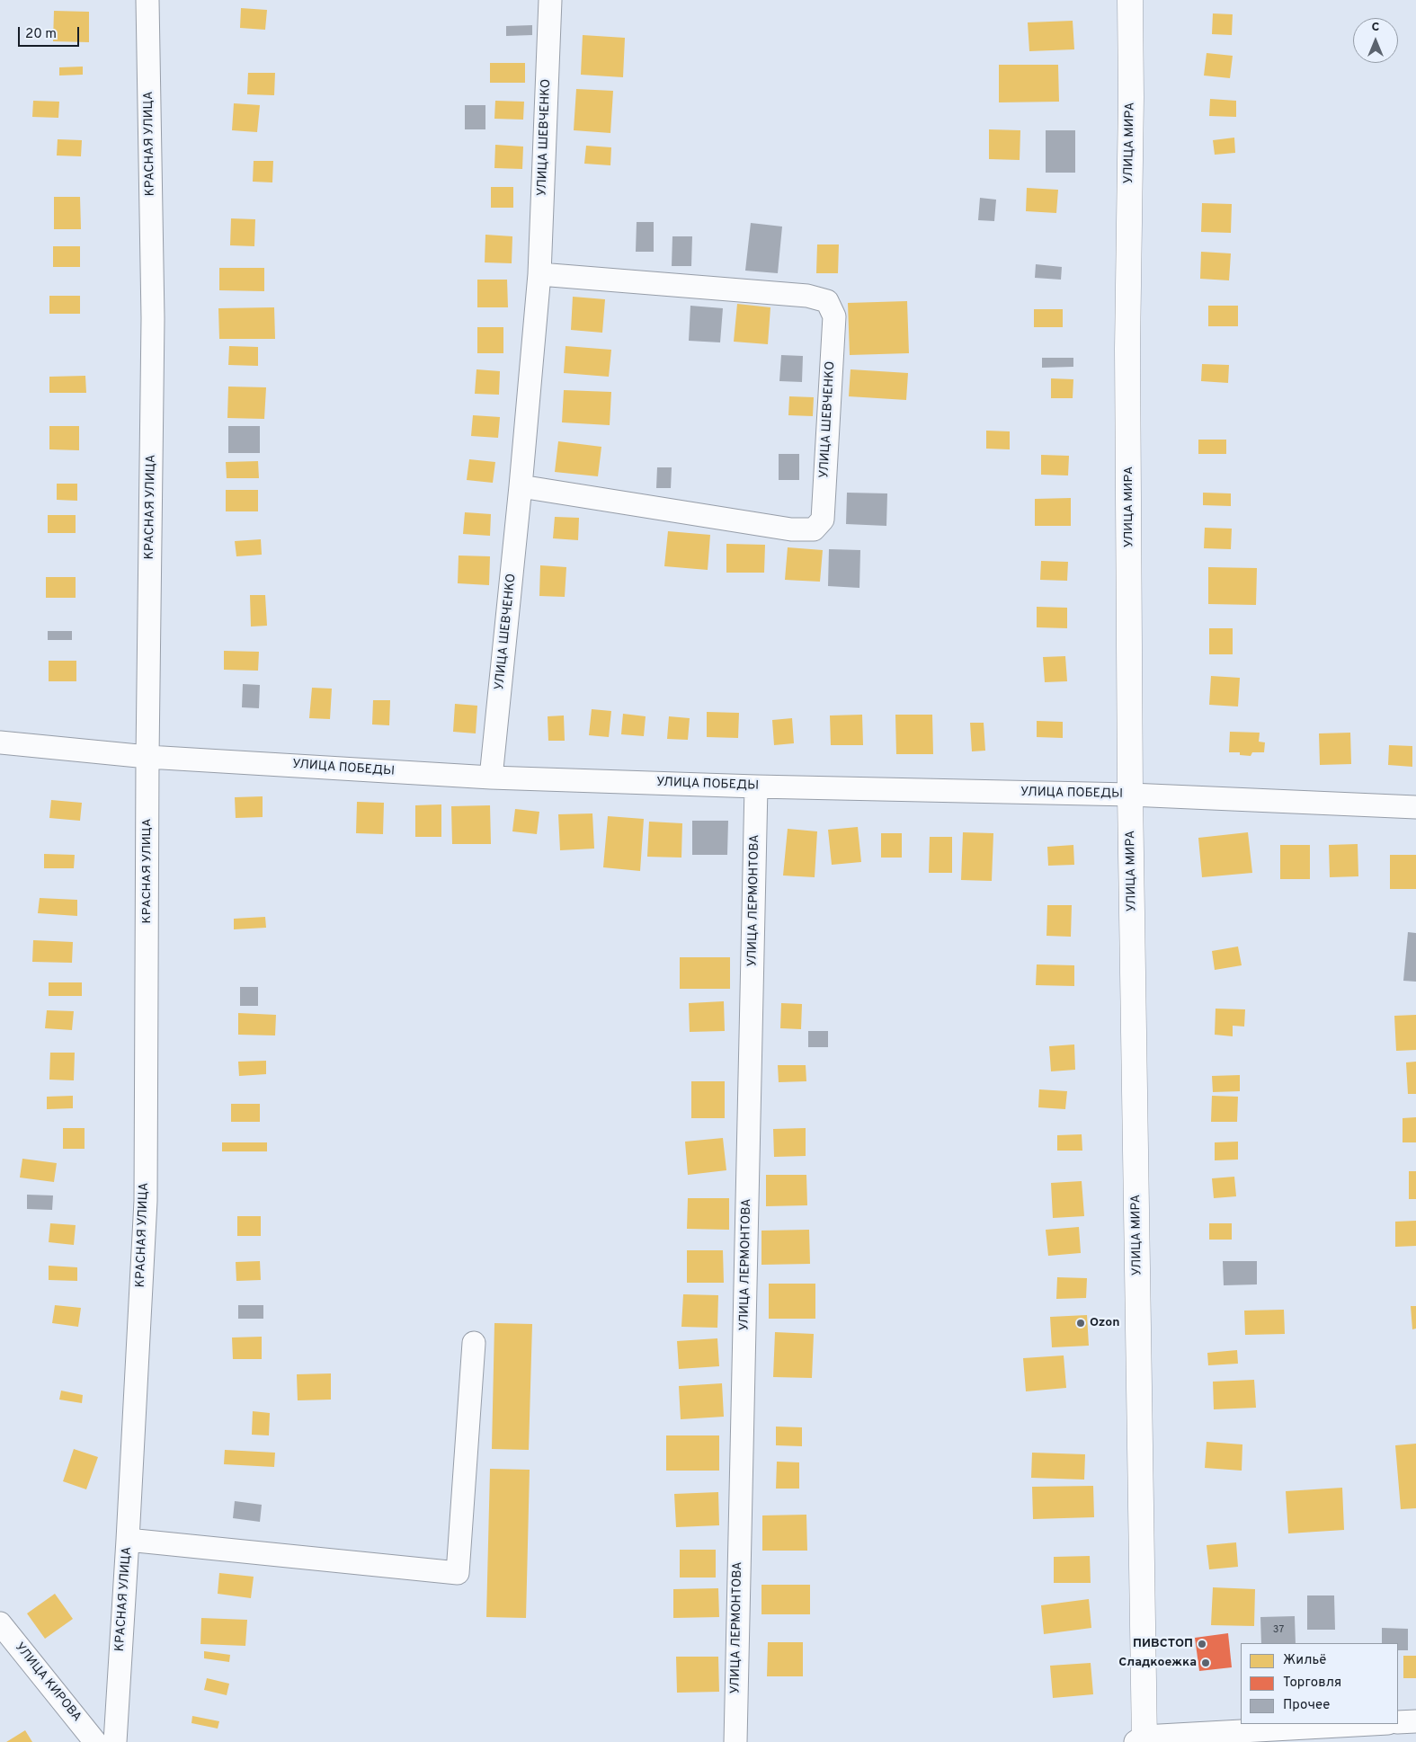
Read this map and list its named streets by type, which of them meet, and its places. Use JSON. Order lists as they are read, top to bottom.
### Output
{
  "streets": {
    "main road": ["УЛИЦА МИРА"],
    "street": [
      "УЛИЦА ШЕВЧЕНКО",
      "КРАСНАЯ УЛИЦА",
      "УЛИЦА ПОБЕДЫ",
      "УЛИЦА ЛЕРМОНТОВА",
      "УЛИЦА КИРОВА"
    ]
  },
  "crossings": [
    ["УЛИЦА ШЕВЧЕНКО", "УЛИЦА ПОБЕДЫ"],
    ["УЛИЦА МИРА", "УЛИЦА ПОБЕДЫ"],
    ["КРАСНАЯ УЛИЦА", "УЛИЦА ПОБЕДЫ"],
    ["УЛИЦА ПОБЕДЫ", "УЛИЦА ЛЕРМОНТОВА"]
  ],
  "places": ["Ozon", "ПИВСТОП", "Сладкоежка"],
  "house_numbers": ["37"],
  "legend": ["Жильё", "Торговля", "Прочее"],
  "scale_bar": "20 m",
  "north": "top"
}
